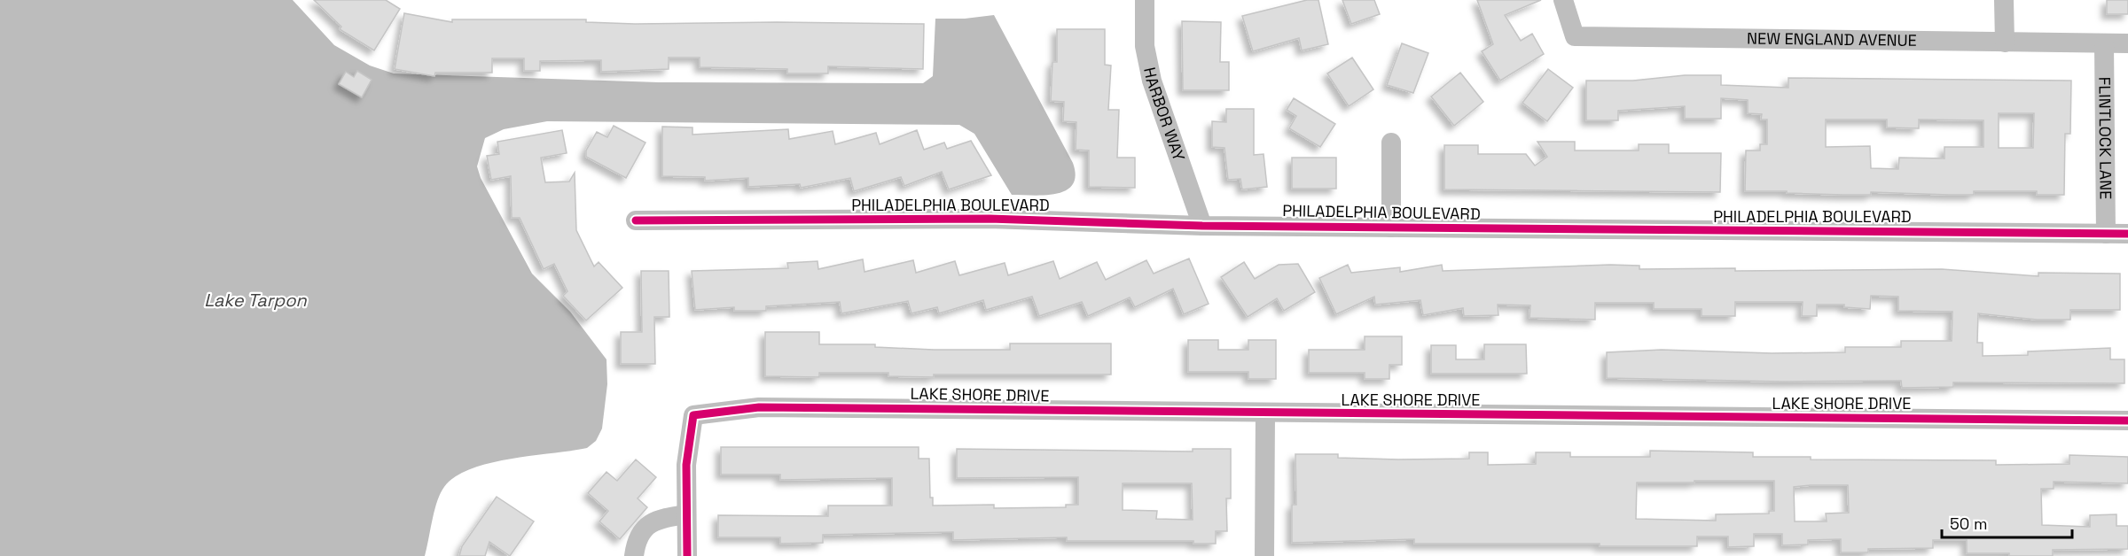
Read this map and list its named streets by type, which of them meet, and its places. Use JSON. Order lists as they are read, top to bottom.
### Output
{
  "streets": {
    "street": [
      "NEW ENGLAND AVENUE",
      "HARBOR WAY",
      "FLINTLOCK LANE",
      "PHILADELPHIA BOULEVARD",
      "LAKE SHORE DRIVE"
    ]
  },
  "crossings": [
    ["NEW ENGLAND AVENUE", "FLINTLOCK LANE"],
    ["HARBOR WAY", "PHILADELPHIA BOULEVARD"],
    ["FLINTLOCK LANE", "PHILADELPHIA BOULEVARD"]
  ],
  "water": ["Lake Tarpon"],
  "scale_bar": "50 m"
}
